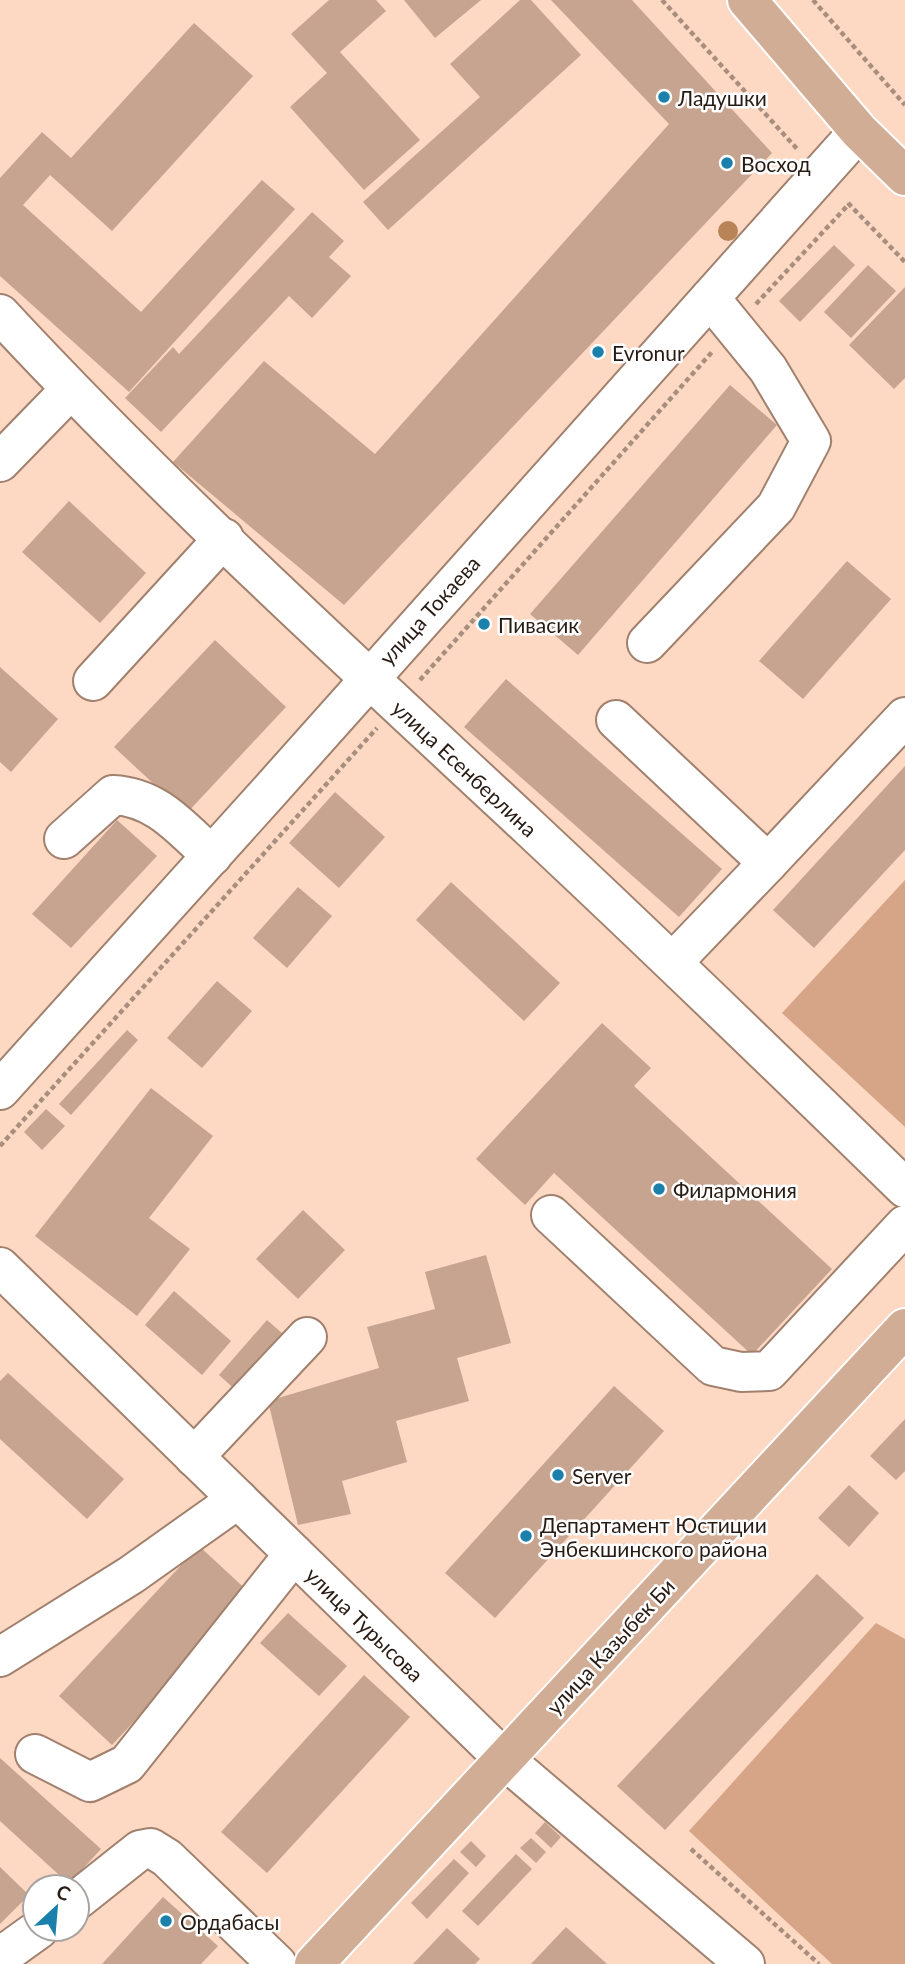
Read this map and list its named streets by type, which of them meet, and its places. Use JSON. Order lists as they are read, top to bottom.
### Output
{
  "streets": {
    "main road": ["улица Казыбек Би"],
    "street": ["улица Токаева", "улица Есенберлина", "улица Турысова"]
  },
  "crossings": [
    ["улица Токаева", "улица Есенберлина"],
    ["улица Турысова", "улица Казыбек Би"]
  ],
  "places": [
    "Ладушки",
    "Восход",
    "Evronur",
    "Пивасик",
    "Филармония",
    "Server",
    "Департамент Юстиции Энбекшинского района",
    "Ордабасы"
  ],
  "north": "top right"
}
